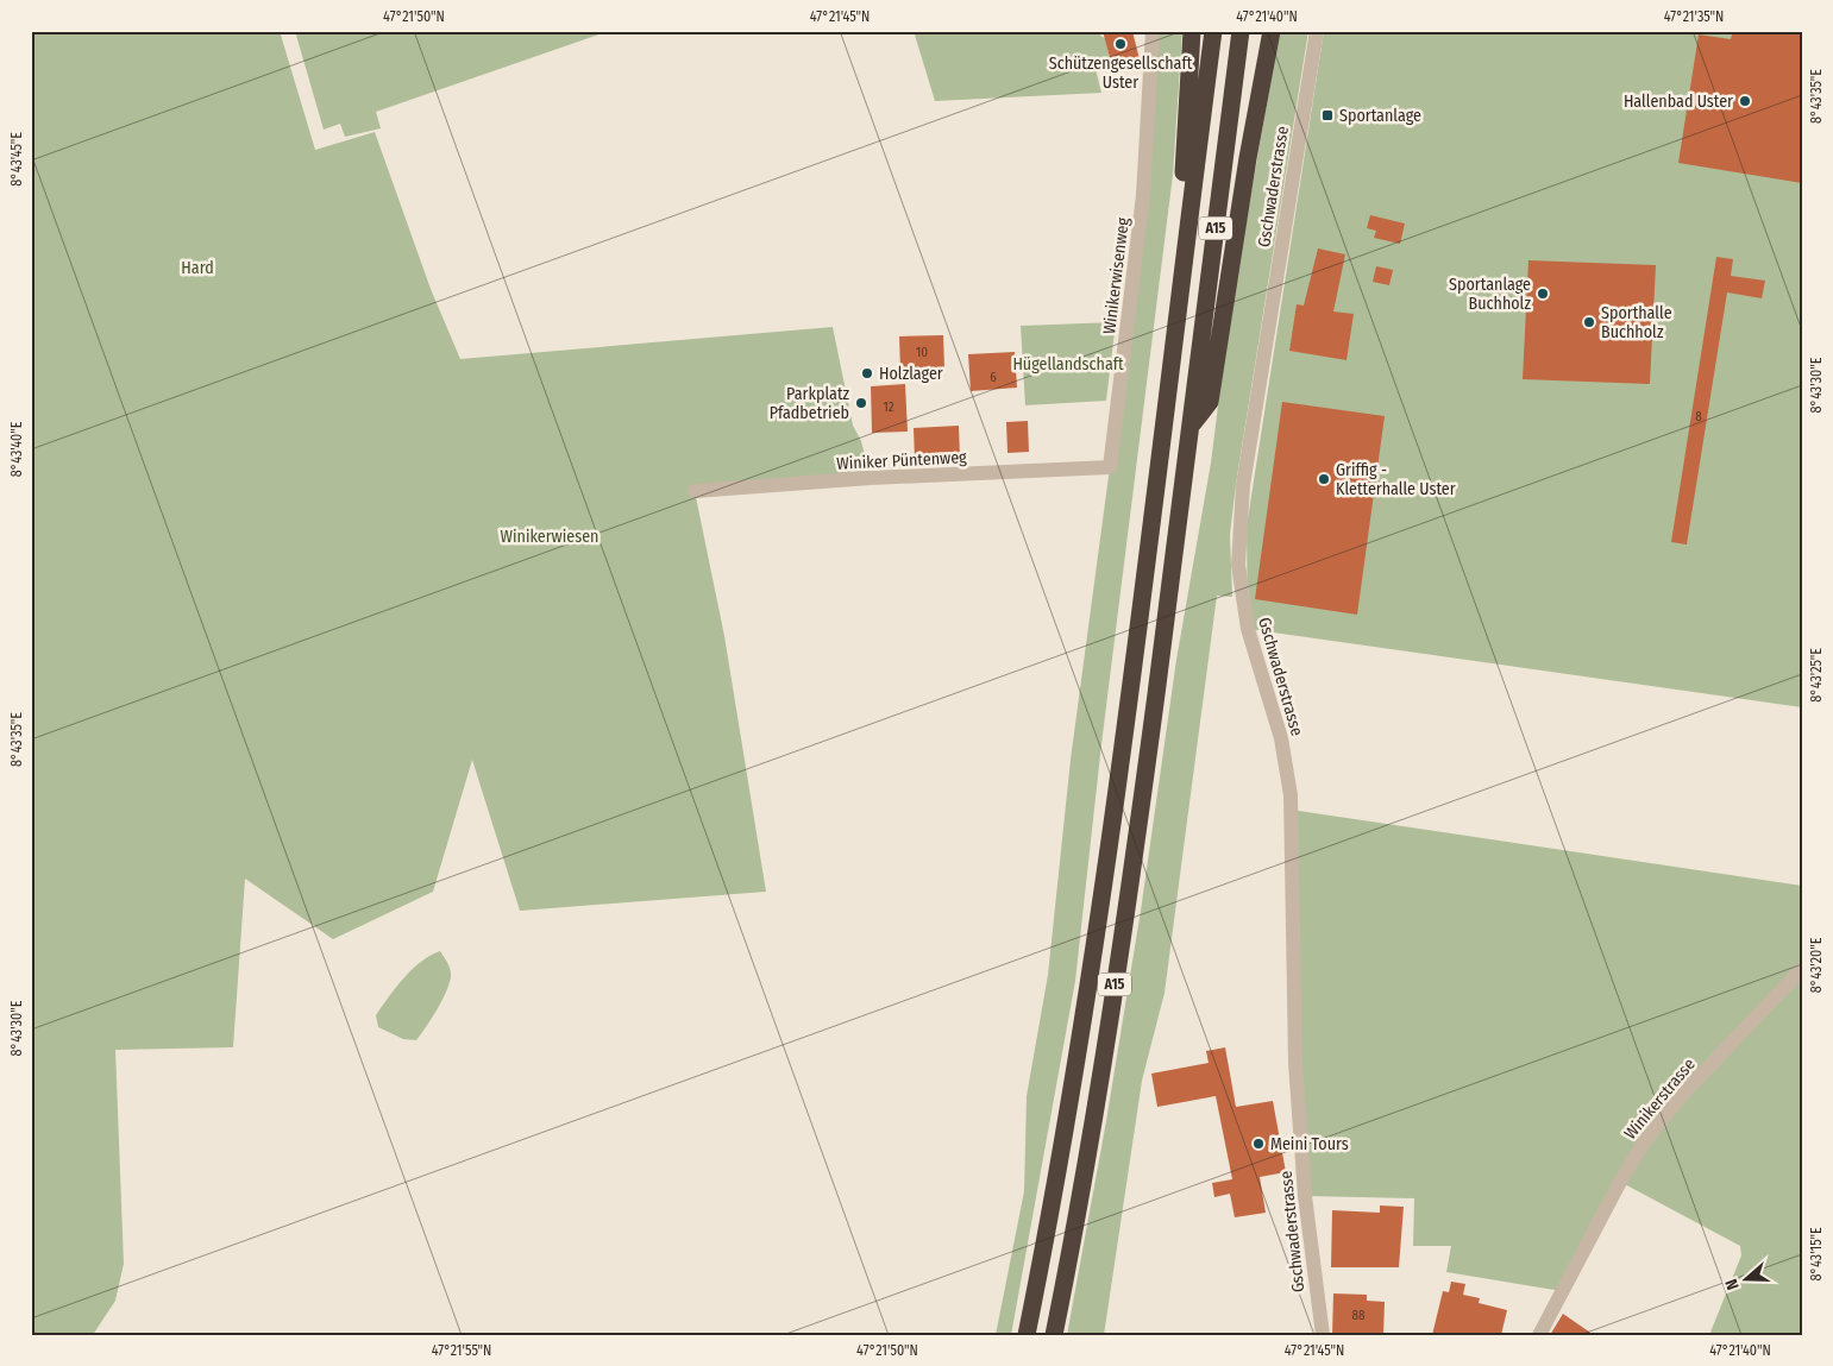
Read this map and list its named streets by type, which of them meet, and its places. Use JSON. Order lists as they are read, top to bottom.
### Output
{
  "streets": {
    "highway": ["A15"],
    "street": [
      "Gschwaderstrasse",
      "Winikerwisenweg",
      "Winiker Püntenweg",
      "Winikerstrasse"
    ]
  },
  "crossings": [
    ["Winikerwisenweg", "Winiker Püntenweg"]
  ],
  "parks": ["Hard", "Hügellandschaft", "Winikerwiesen"],
  "places": {
    "other": [
      "Schützengesellschaft Uster",
      "Hallenbad Uster",
      "Sportanlage Buchholz",
      "Sporthalle Buchholz",
      "Holzlager",
      "Parkplatz Pfadbetrieb",
      "Griffig - Kletterhalle Uster",
      "Meini Tours"
    ],
    "transit": ["Sportanlage"]
  },
  "house_numbers": [
    "10",
    "6",
    "12",
    "8",
    "88"
  ],
  "north": "left",
  "coordinates": [
    "47°21'50\"N",
    "47°21'45\"N",
    "47°21'40\"N",
    "47°21'35\"N",
    "8°43'35\"E",
    "8°43'45\"E",
    "8°43'30\"E",
    "8°43'40\"E",
    "8°43'25\"E",
    "8°43'20\"E",
    "8°43'15\"E",
    "47°21'55\"N"
  ]
}
